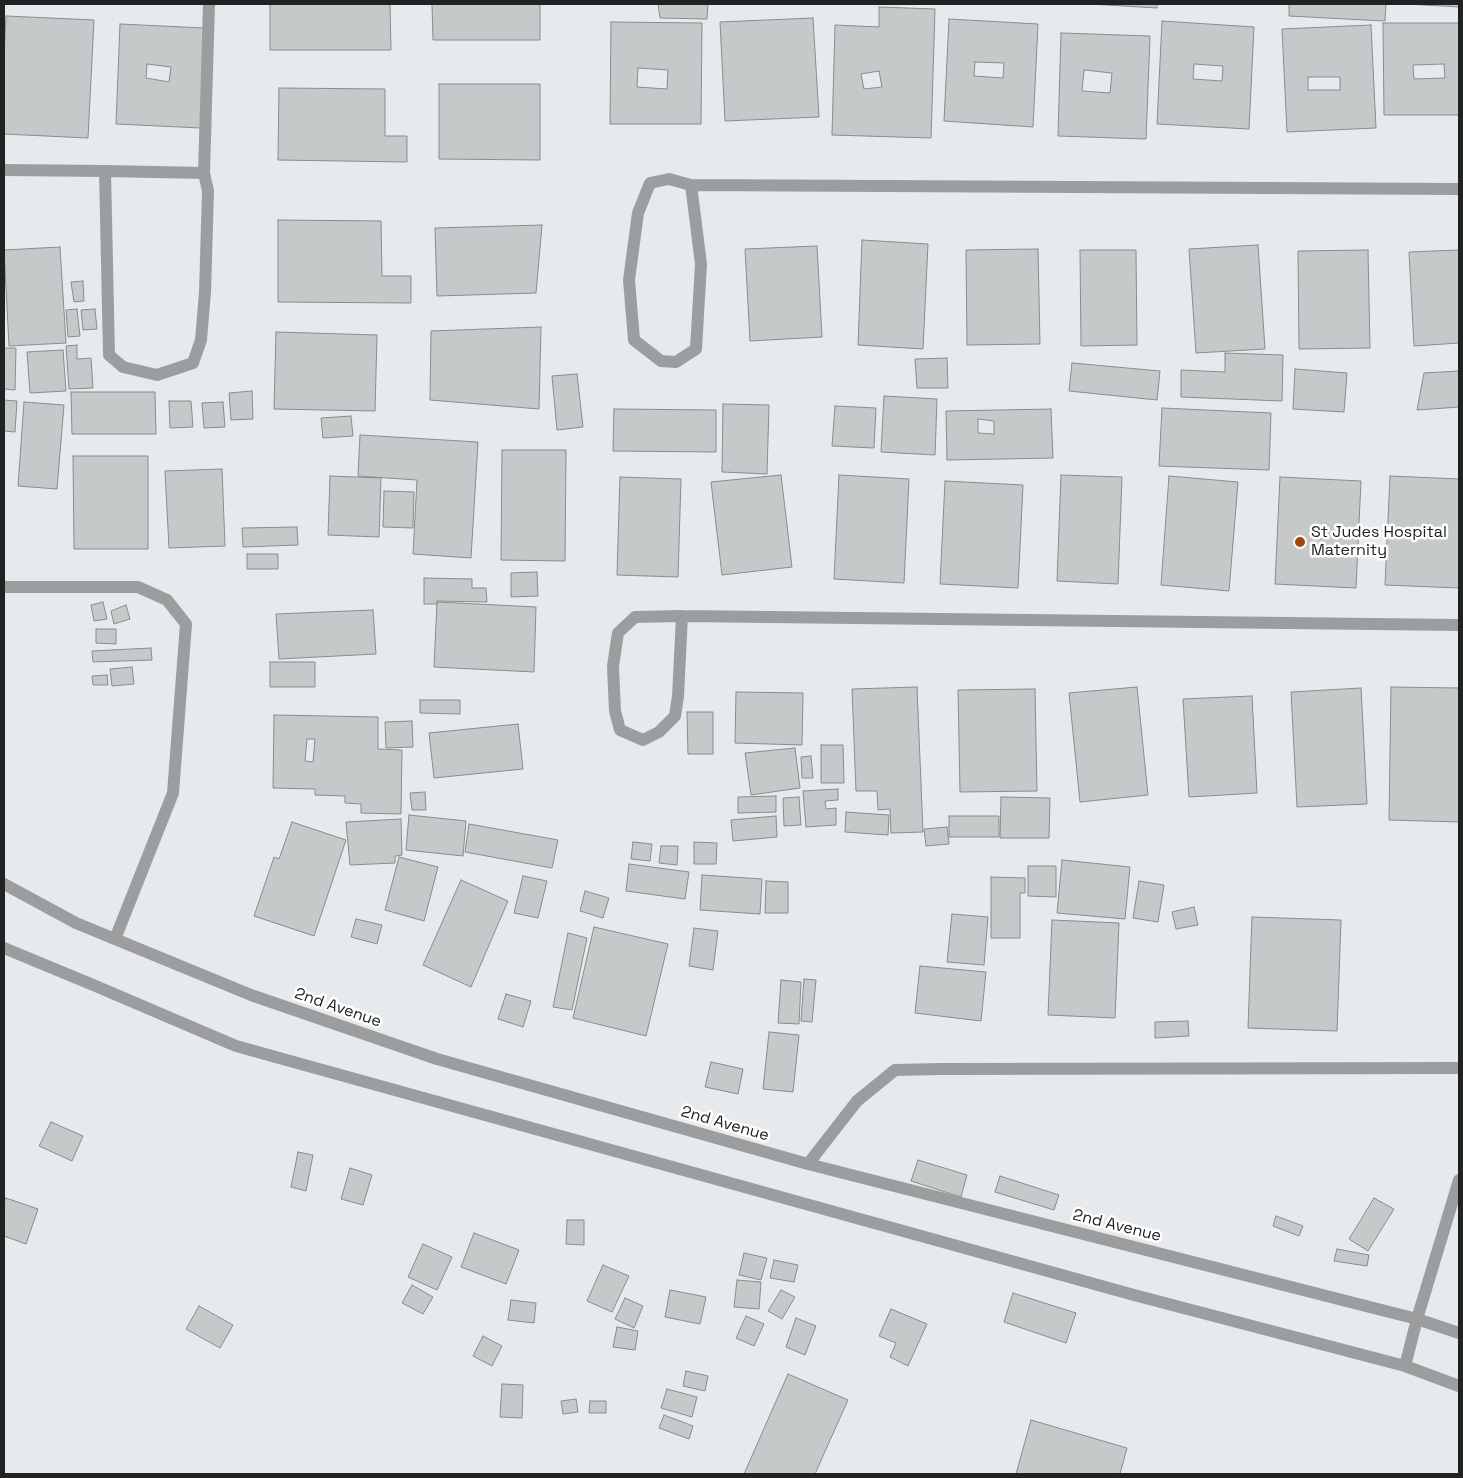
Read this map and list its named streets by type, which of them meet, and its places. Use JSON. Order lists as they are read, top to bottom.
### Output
{
  "streets": {
    "street": ["2nd Avenue"]
  },
  "places": ["St Judes Hospital Maternity"]
}
